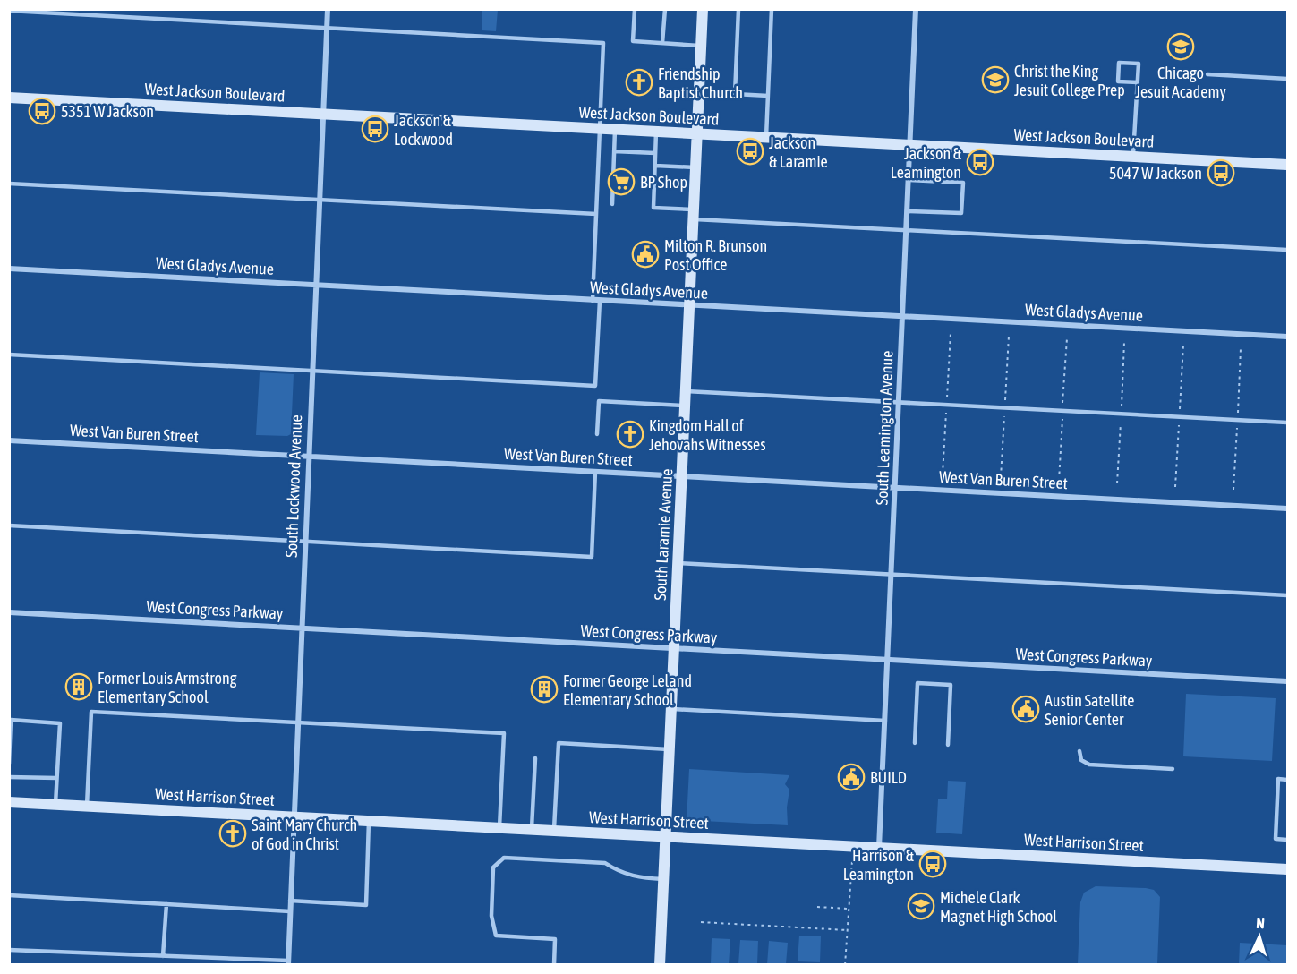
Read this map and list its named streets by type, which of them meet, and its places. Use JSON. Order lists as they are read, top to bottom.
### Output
{
  "streets": {
    "street": [
      "West Jackson Boulevard",
      "West Gladys Avenue",
      "South Leamington Avenue",
      "West Van Buren Street",
      "South Lockwood Avenue",
      "South Laramie Avenue",
      "West Congress Parkway",
      "West Harrison Street"
    ]
  },
  "crossings": [
    ["West Jackson Boulevard", "South Leamington Avenue"],
    ["West Jackson Boulevard", "South Lockwood Avenue"],
    ["West Jackson Boulevard", "South Laramie Avenue"],
    ["West Gladys Avenue", "South Leamington Avenue"],
    ["West Gladys Avenue", "South Lockwood Avenue"],
    ["West Gladys Avenue", "South Laramie Avenue"],
    ["South Leamington Avenue", "West Van Buren Street"],
    ["South Leamington Avenue", "West Congress Parkway"],
    ["South Leamington Avenue", "West Harrison Street"],
    ["West Van Buren Street", "South Lockwood Avenue"],
    ["West Van Buren Street", "South Laramie Avenue"],
    ["South Lockwood Avenue", "West Congress Parkway"],
    ["South Lockwood Avenue", "West Harrison Street"],
    ["South Laramie Avenue", "West Congress Parkway"],
    ["South Laramie Avenue", "West Harrison Street"]
  ],
  "places": {
    "school or university": ["Chicago Jesuit Academy", "Christ the King Jesuit College Prep", "Michele Clark Magnet High School"],
    "church": ["Friendship Baptist Church", "Kingdom Hall of Jehovahs Witnesses", "Saint Mary Church of God in Christ"],
    "bus stop": [
      "5351 W Jackson",
      "Jackson & Lockwood",
      "Jackson & Laramie",
      "Jackson & Leamington",
      "5047 W Jackson",
      "Harrison & Leamington"
    ],
    "supermarket": ["BP Shop"],
    "public building": ["Milton R. Brunson Post Office", "Austin Satellite Senior Center", "BUILD"],
    "building": ["Former Louis Armstrong Elementary School", "Former George Leland Elementary School"]
  },
  "north": "top"
}
